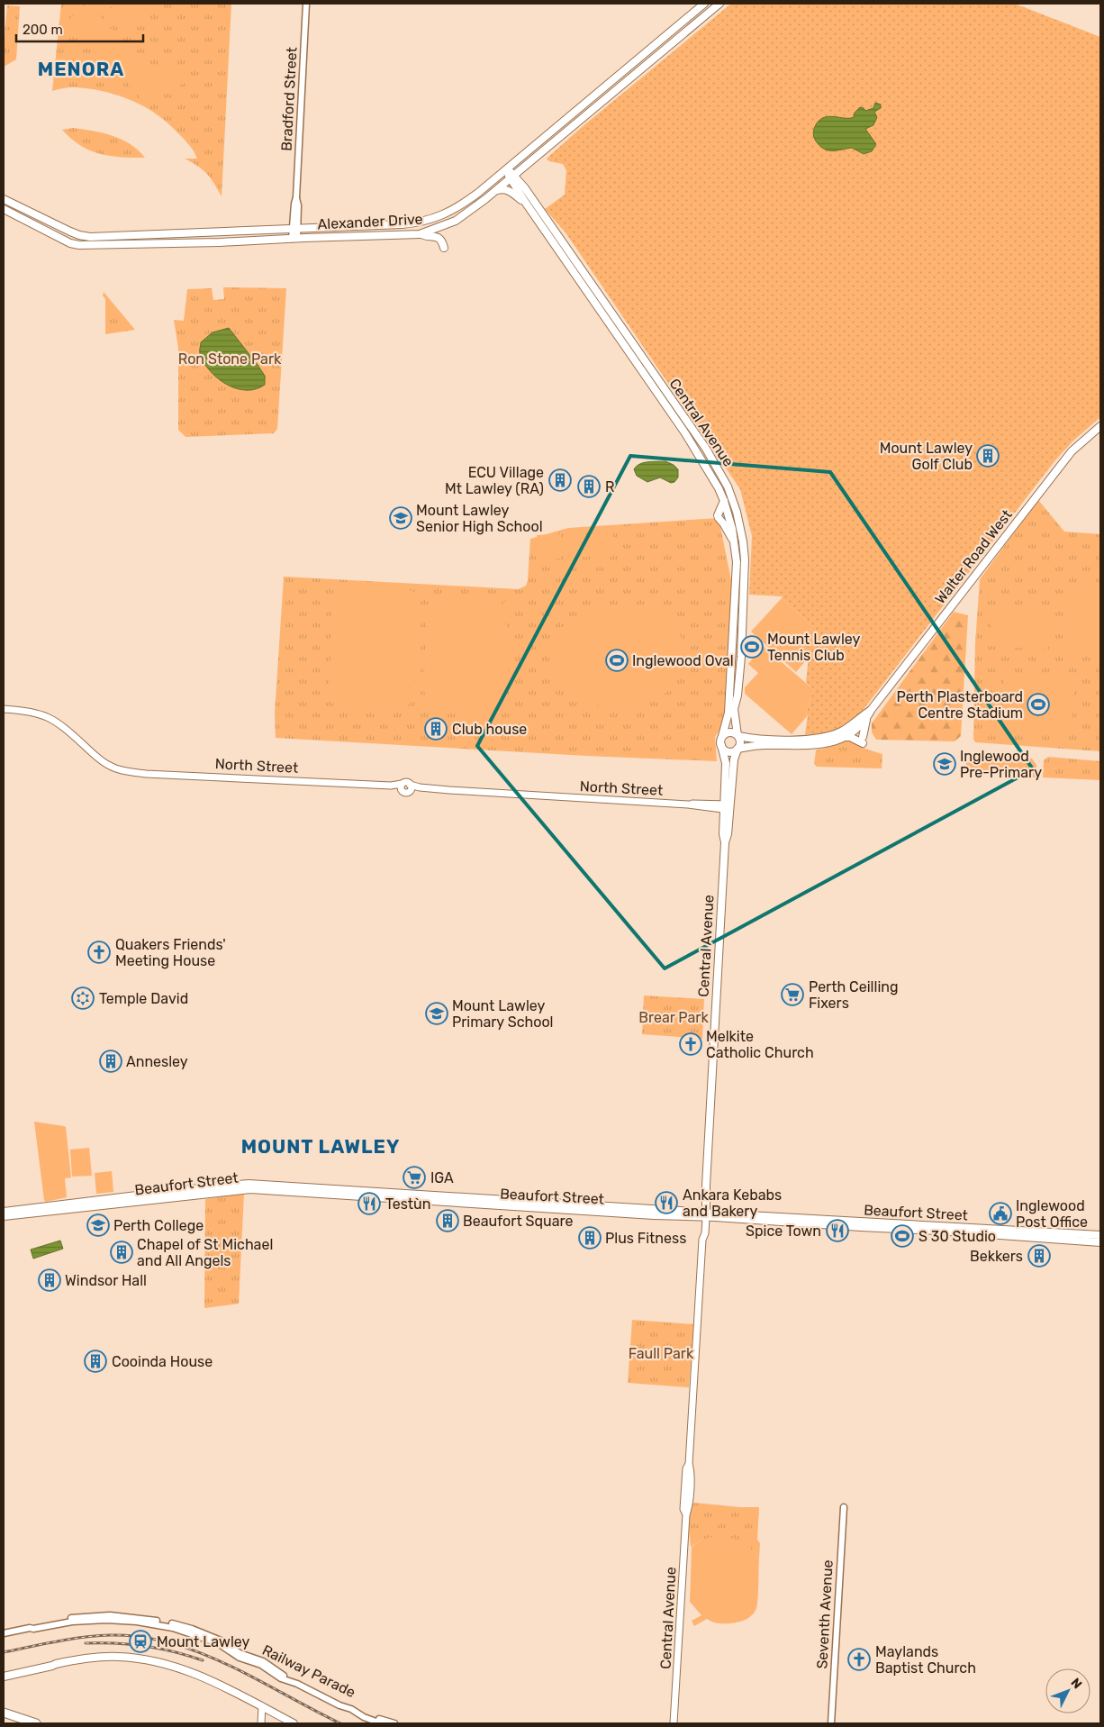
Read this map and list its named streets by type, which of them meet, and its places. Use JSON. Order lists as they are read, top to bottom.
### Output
{
  "streets": {
    "main road": [
      "Alexander Drive",
      "Central Avenue",
      "Walter Road West",
      "North Street",
      "Beaufort Street"
    ],
    "street": ["Bradford Street", "Seventh Avenue", "Railway Parade"]
  },
  "crossings": [
    ["Bradford Street", "Alexander Drive"],
    ["Alexander Drive", "Central Avenue"],
    ["Central Avenue", "North Street"],
    ["Central Avenue", "Beaufort Street"]
  ],
  "districts": ["MENORA", "MOUNT LAWLEY"],
  "parks": ["Ron Stone Park", "Brear Park", "Faull Park"],
  "places": {
    "building": [
      "Mount Lawley Golf Club",
      "ECU Village Mt Lawley (RA)",
      "R",
      "Club house",
      "Annesley",
      "Beaufort Square",
      "Plus Fitness",
      "Chapel of St Michael and All Angels",
      "Bekkers",
      "Windsor Hall",
      "Cooinda House"
    ],
    "school or university": [
      "Mount Lawley Senior High School",
      "Inglewood Pre-Primary",
      "Mount Lawley Primary School",
      "Perth College"
    ],
    "sports": [
      "Mount Lawley Tennis Club",
      "Inglewood Oval",
      "Perth Plasterboard Centre Stadium",
      "S 30 Studio"
    ],
    "church": ["Quakers Friends' Meeting House", "Melkite Catholic Church", "Maylands Baptist Church"],
    "supermarket": ["Perth Ceilling Fixers", "IGA"],
    "synagogue": ["Temple David"],
    "restaurant": ["Ankara Kebabs and Bakery", "Testùn", "Spice Town"],
    "public building": ["Inglewood Post Office"],
    "station": ["Mount Lawley"]
  },
  "scale_bar": "200 m",
  "north": "top right"
}
